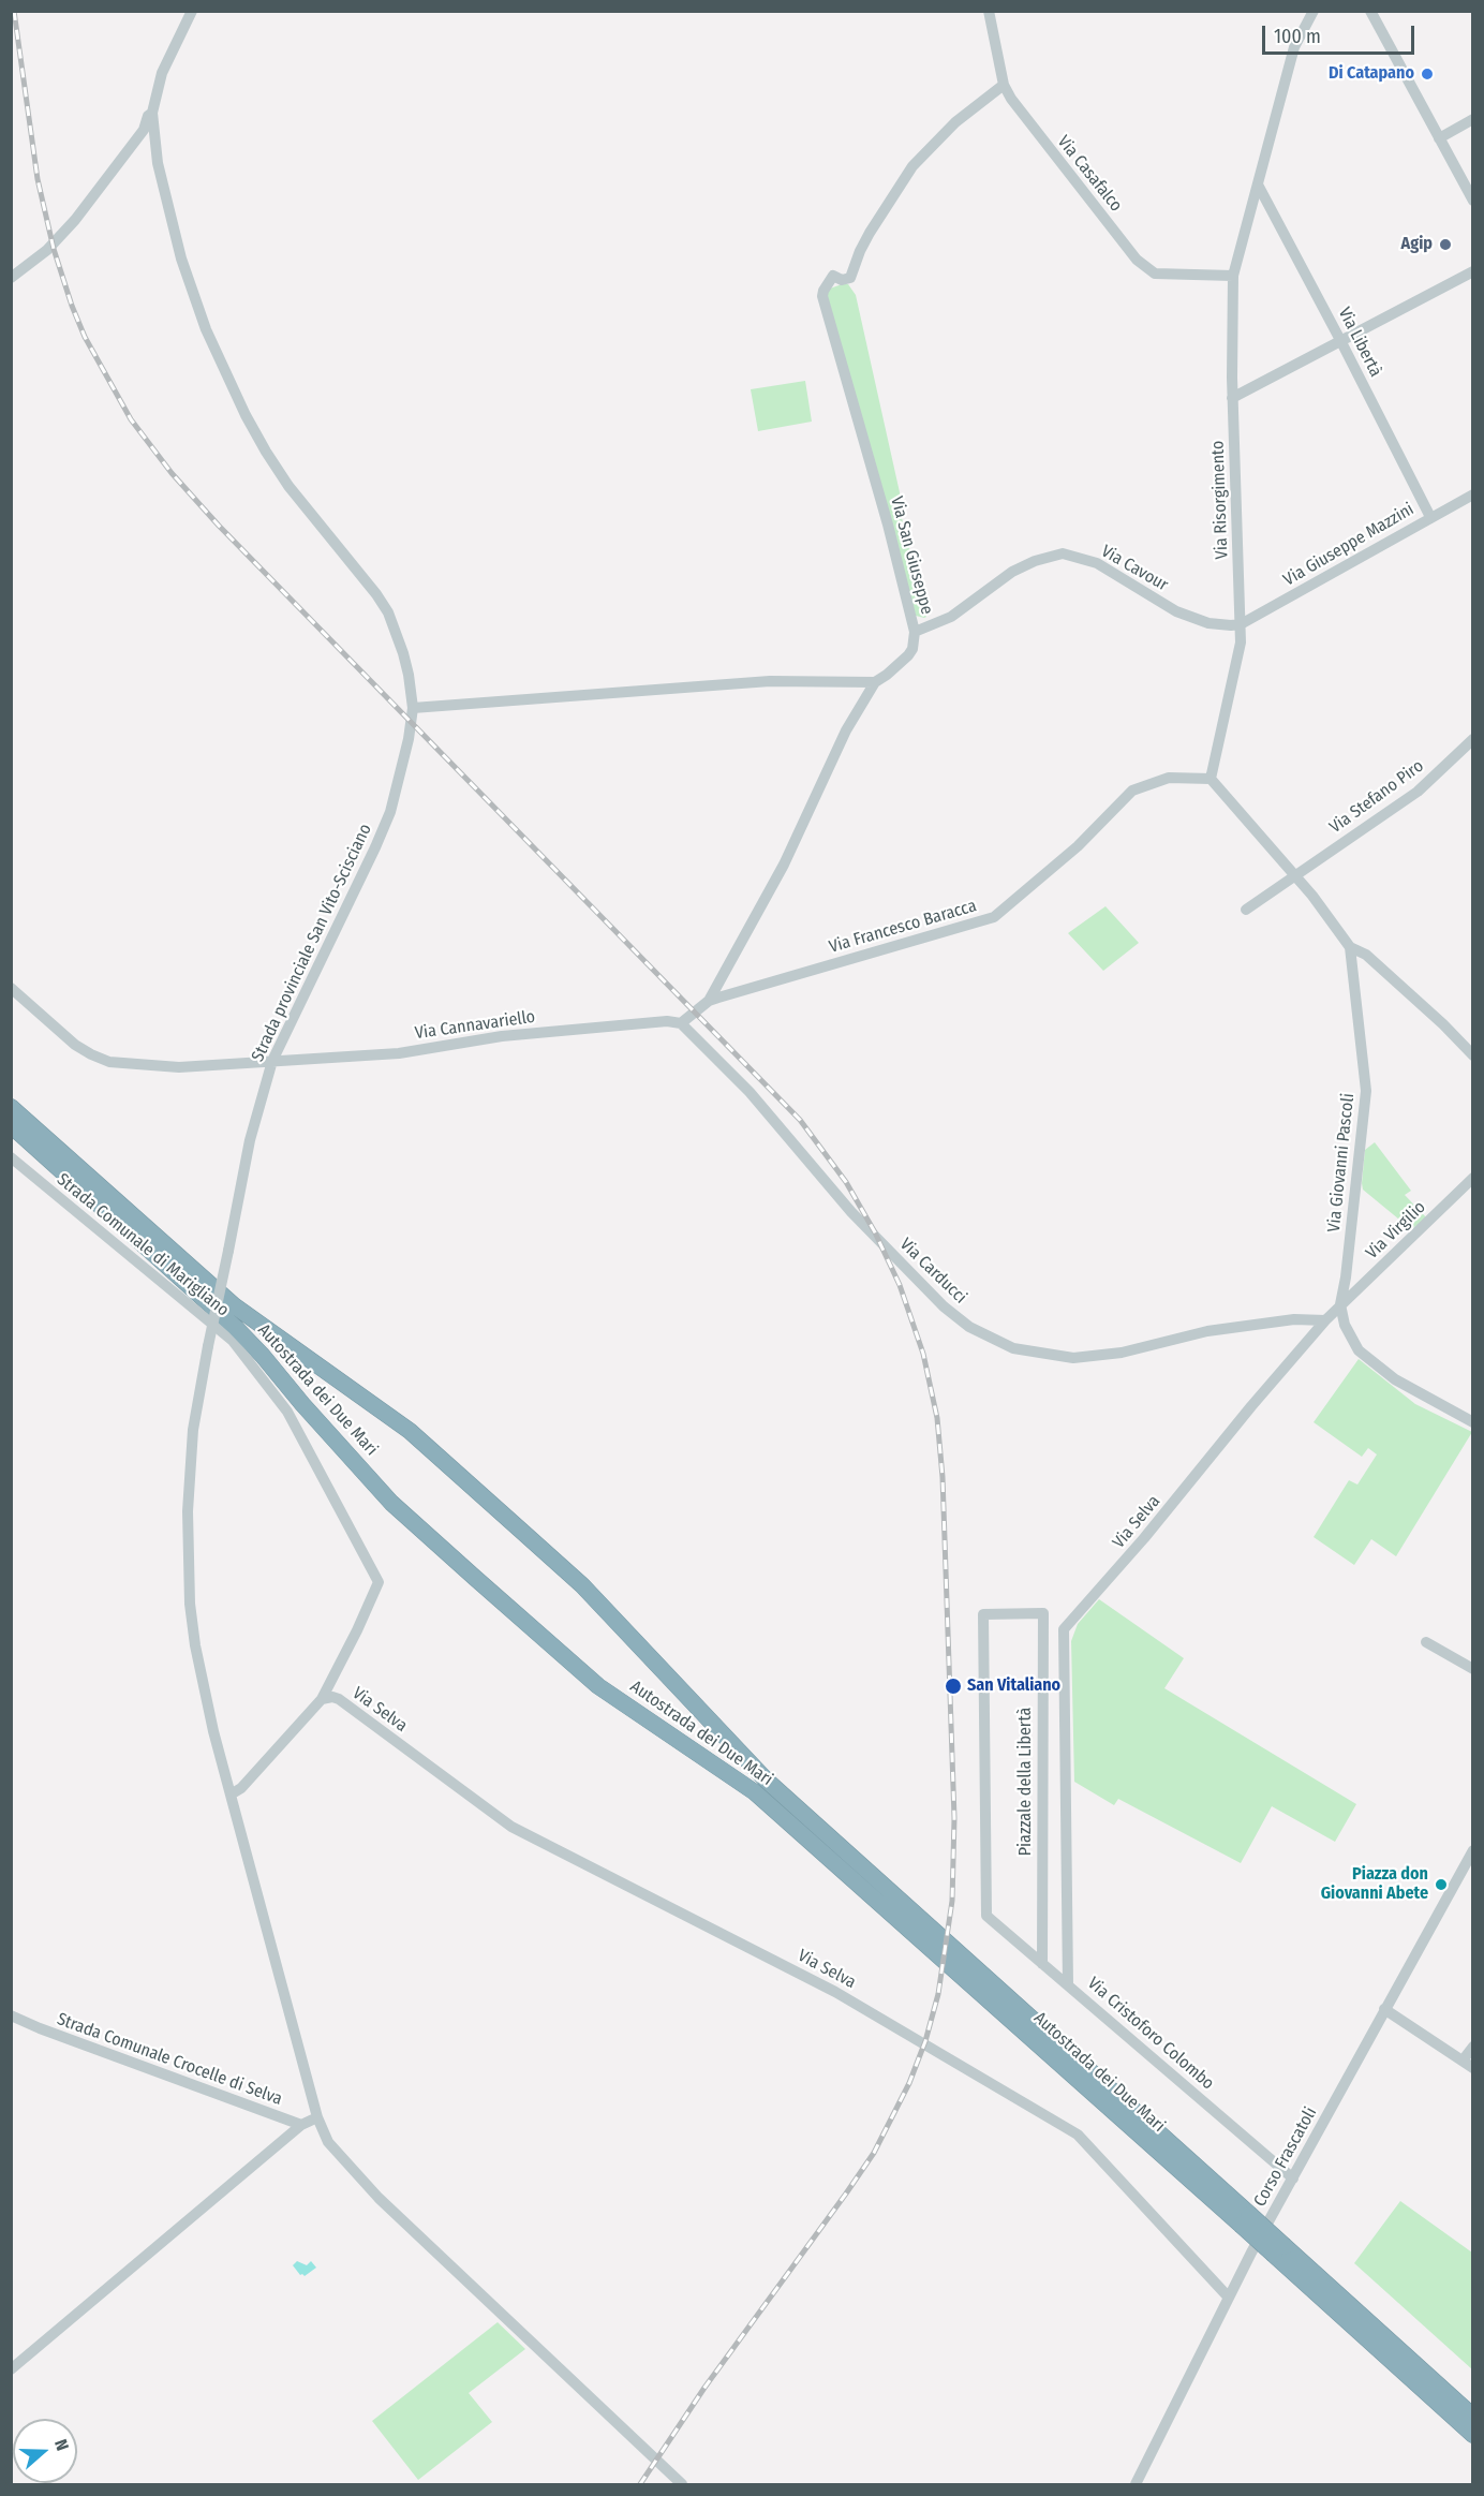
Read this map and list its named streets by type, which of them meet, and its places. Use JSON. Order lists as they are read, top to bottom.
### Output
{
  "streets": {
    "highway": ["Autostrada dei Due Mari"],
    "street": [
      "Via Casafalco",
      "Via Libertà",
      "Via Risorgimento",
      "Via Giuseppe Mazzini",
      "Via San Giuseppe",
      "Via Cavour",
      "Via Stefano Piro",
      "Via Francesco Baracca",
      "Strada provinciale San Vito-Scisciano",
      "Via Cannavariello",
      "Via Giovanni Pascoli",
      "Via Virgilio",
      "Strada Comunale di Marigliano",
      "Via Carducci",
      "Via Selva",
      "Piazzale della Libertà",
      "Via Cristoforo Colombo",
      "Strada Comunale Crocelle di Selva",
      "Corso Frascatoli"
    ]
  },
  "crossings": [
    ["Via Casafalco", "Via Risorgimento"],
    ["Via Casafalco", "Via San Giuseppe"],
    ["Via Libertà", "Via Risorgimento"],
    ["Via Libertà", "Via Giuseppe Mazzini"],
    ["Via Risorgimento", "Via Giuseppe Mazzini"],
    ["Via Risorgimento", "Via Cavour"],
    ["Via Risorgimento", "Via Francesco Baracca"],
    ["Via Giuseppe Mazzini", "Via Cavour"],
    ["Via San Giuseppe", "Via Cavour"],
    ["Via Francesco Baracca", "Via Cannavariello"],
    ["Via Francesco Baracca", "Via Carducci"],
    ["Strada provinciale San Vito-Scisciano", "Via Cannavariello"],
    ["Strada provinciale San Vito-Scisciano", "Via Selva"],
    ["Via Cannavariello", "Via Carducci"],
    ["Via Giovanni Pascoli", "Via Virgilio"],
    ["Via Giovanni Pascoli", "Via Selva"],
    ["Via Virgilio", "Via Selva"],
    ["Strada Comunale di Marigliano", "Via Selva"],
    ["Via Carducci", "Via Selva"],
    ["Via Selva", "Via Cristoforo Colombo"],
    ["Via Selva", "Corso Frascatoli"],
    ["Piazzale della Libertà", "Via Cristoforo Colombo"],
    ["Via Cristoforo Colombo", "Corso Frascatoli"]
  ],
  "places": [
    "Di Catapano",
    "Agip",
    "San Vitaliano",
    "Piazza don Giovanni Abete"
  ],
  "scale_bar": "100 m",
  "north": "right"
}
